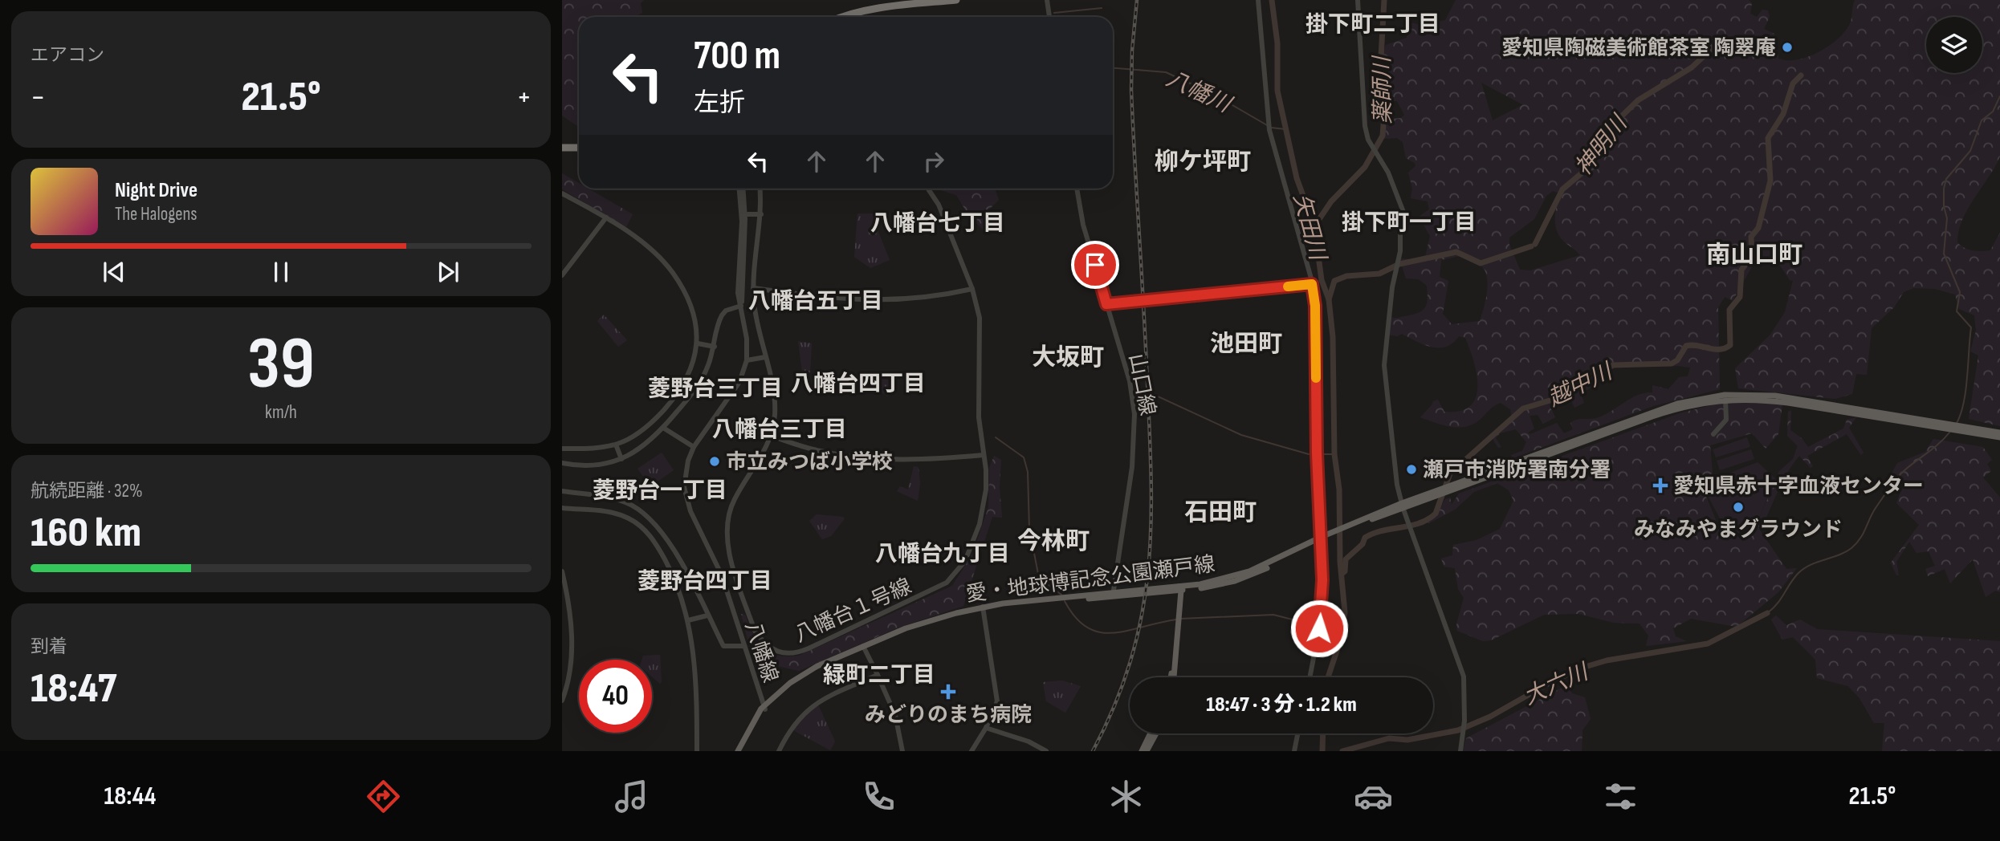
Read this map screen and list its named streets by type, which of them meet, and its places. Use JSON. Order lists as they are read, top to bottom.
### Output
{
  "streets": {
    "main road": ["愛・地球博記念公園瀬戸線"],
    "street": ["山口線", "八幡台１号線", "八幡線"]
  },
  "crossings": [
    ["山口線", "愛・地球博記念公園瀬戸線"],
    ["愛・地球博記念公園瀬戸線", "八幡線"]
  ],
  "districts": [
    "掛下町二丁目",
    "柳ケ坪町",
    "掛下町一丁目",
    "八幡台七丁目",
    "南山口町",
    "八幡台五丁目",
    "池田町",
    "大坂町",
    "八幡台四丁目",
    "菱野台三丁目",
    "八幡台三丁目",
    "菱野台一丁目",
    "石田町",
    "今林町",
    "八幡台九丁目",
    "菱野台四丁目",
    "緑町二丁目"
  ],
  "water": [
    "八幡川",
    "薬師川",
    "神明川",
    "矢田川",
    "越中川",
    "大六川"
  ],
  "places": {
    "other": [
      "愛知県陶磁美術館茶室 陶翠庵",
      "市立みつば小学校",
      "瀬戸市消防署南分署",
      "みなみやまグラウンド"
    ],
    "health": ["愛知県赤十字血液センター", "みどりのまち病院"]
  },
  "page": {
    "tile": [
      "エアコン",
      ["39", "km/h"],
      ["航続距離 · 32%", "160 km"],
      ["到着", "18:47"]
    ],
    "turn": ["700 m", "左折"],
    "heat": ["−", "21.5°", "+"],
    "song": ["Night Drive", "The Halogens"],
    "limit": "40",
    "trip": "18:47 · 3 分 · 1.2 km",
    "tabs": ["18:44", "21.5°"]
  }
}
